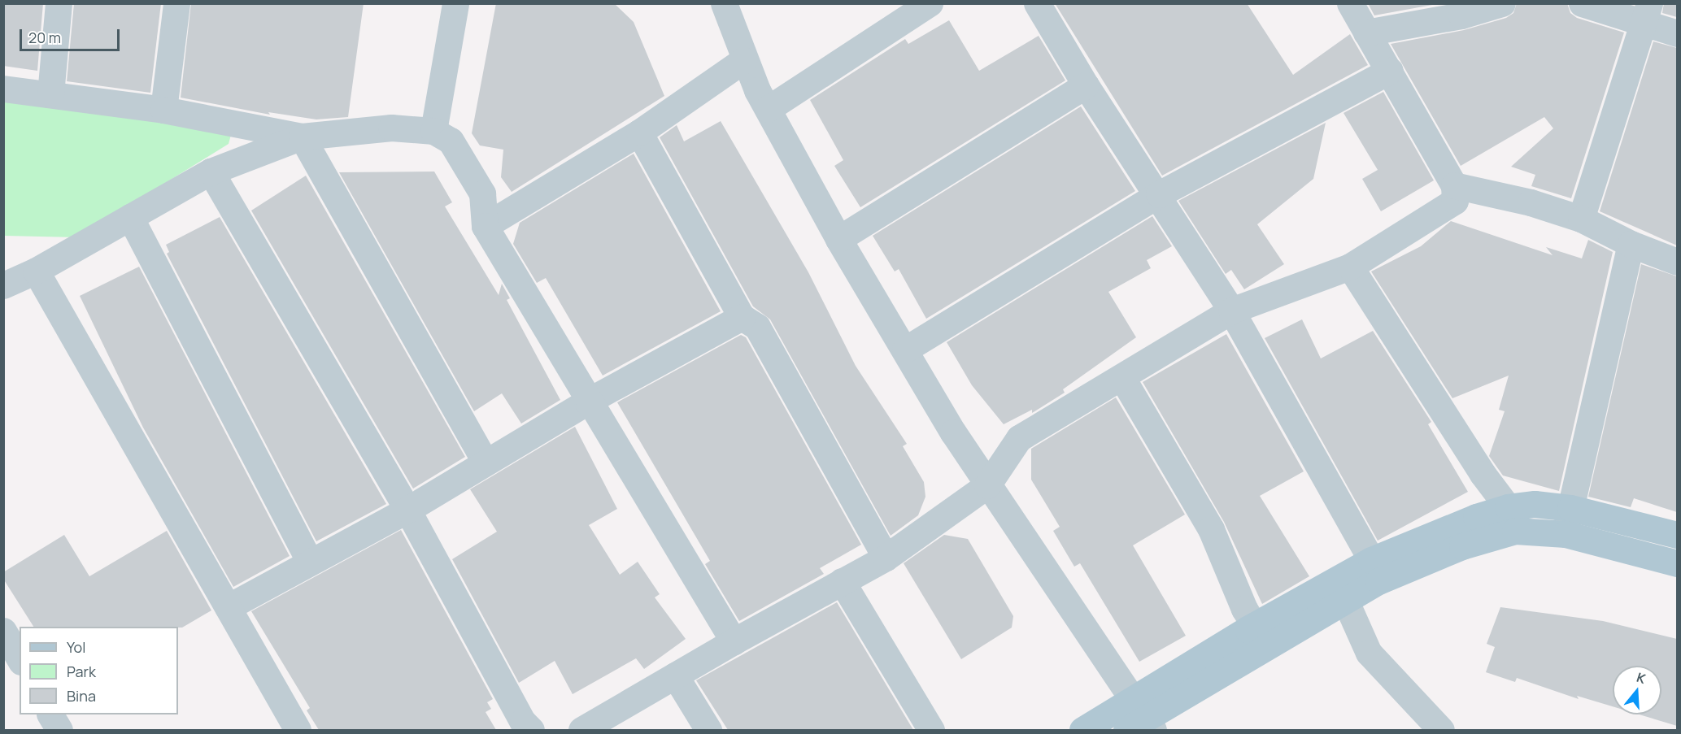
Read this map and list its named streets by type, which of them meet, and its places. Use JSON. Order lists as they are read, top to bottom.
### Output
{
  "legend": ["Yol", "Park", "Bina"],
  "scale_bar": "20 m",
  "north": "top"
}
